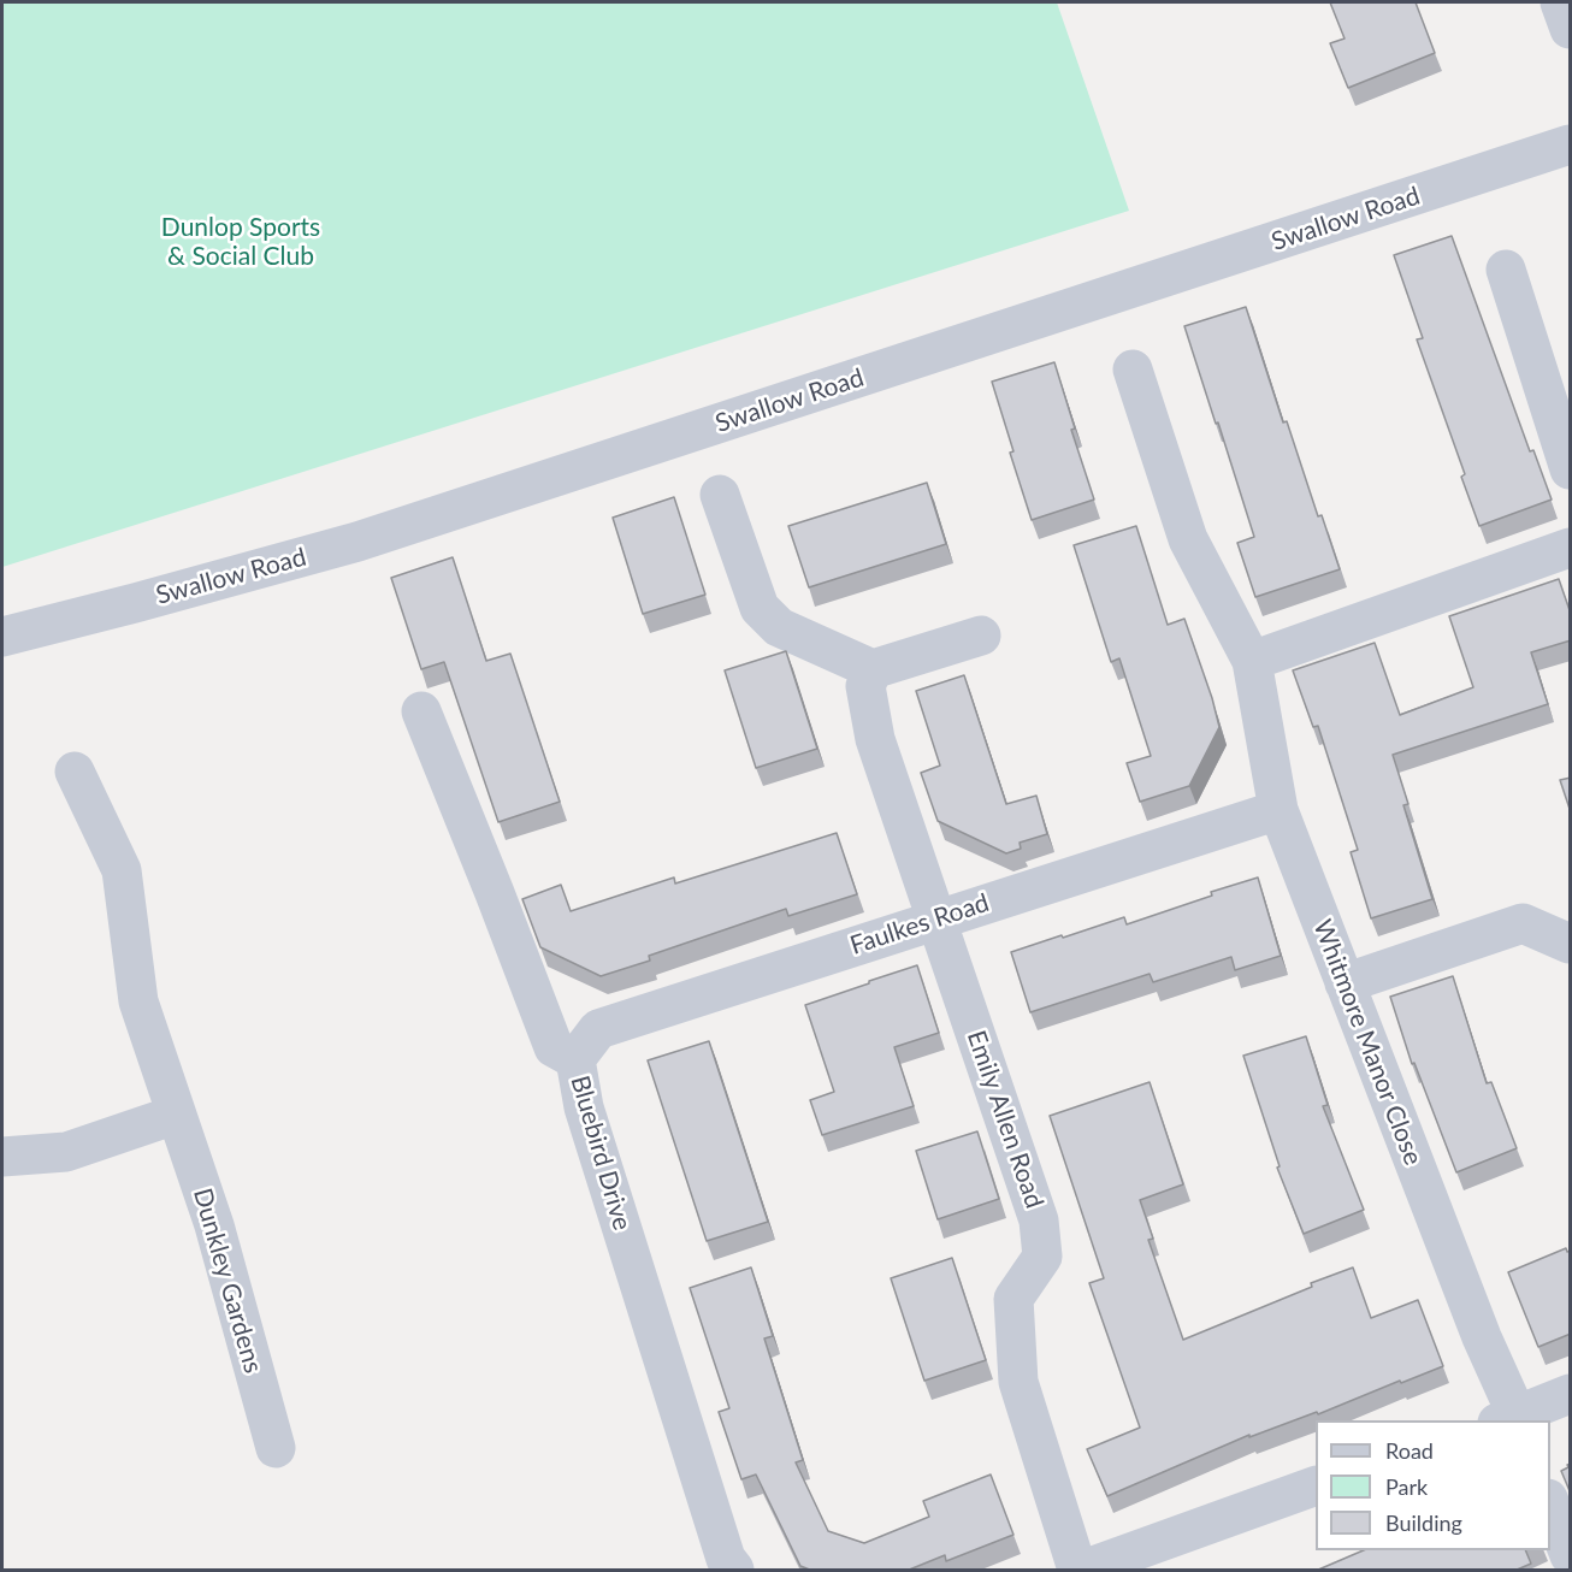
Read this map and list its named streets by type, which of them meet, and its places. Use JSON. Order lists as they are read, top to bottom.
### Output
{
  "streets": {
    "street": [
      "Swallow Road",
      "Faulkes Road",
      "Whitmore Manor Close",
      "Emily Allen Road",
      "Bluebird Drive",
      "Dunkley Gardens"
    ]
  },
  "crossings": [
    ["Faulkes Road", "Whitmore Manor Close"],
    ["Faulkes Road", "Emily Allen Road"],
    ["Faulkes Road", "Bluebird Drive"]
  ],
  "parks": ["Dunlop Sports & Social Club"],
  "legend": ["Road", "Park", "Building"]
}
